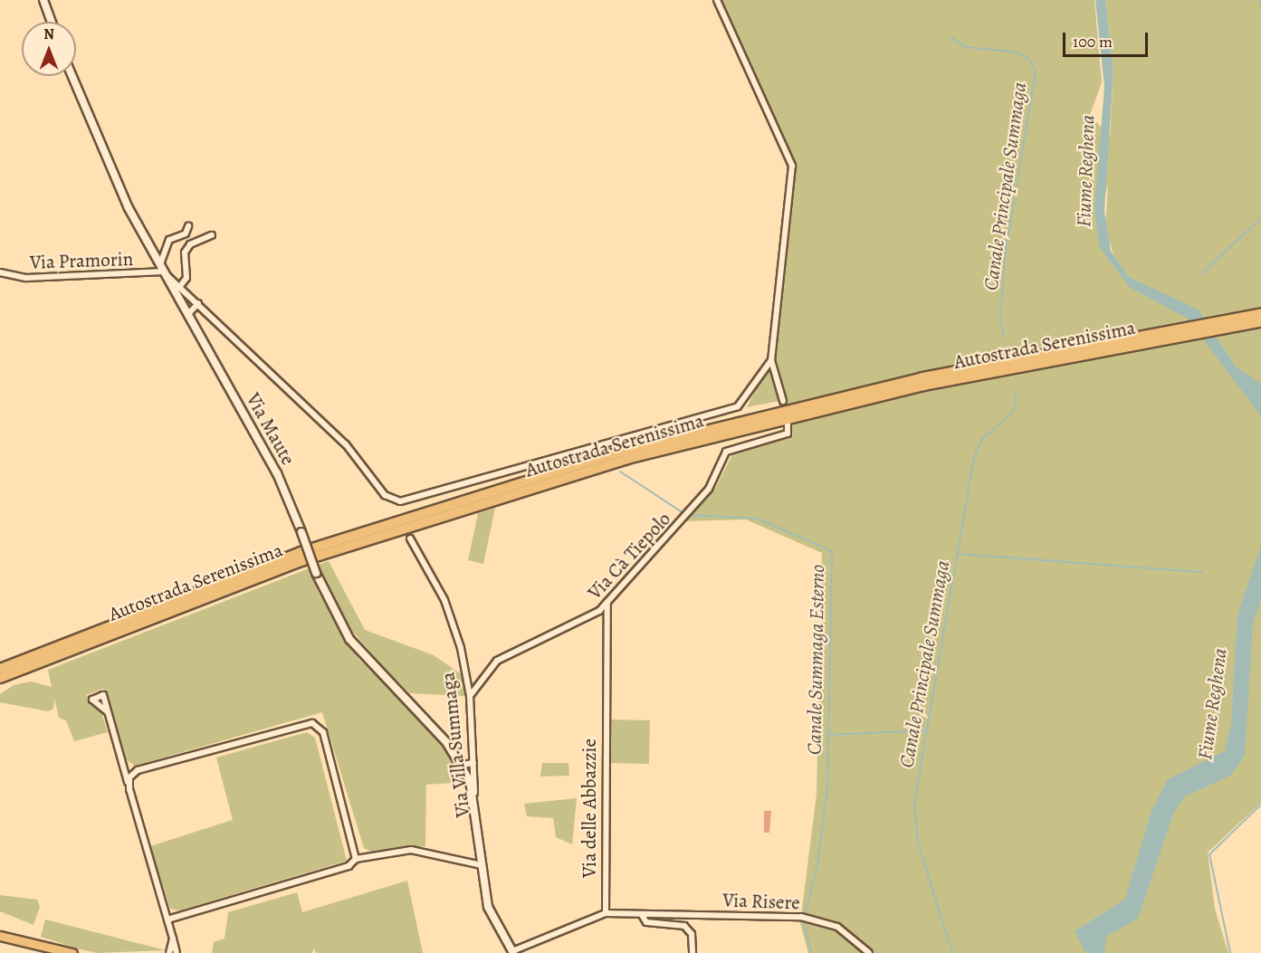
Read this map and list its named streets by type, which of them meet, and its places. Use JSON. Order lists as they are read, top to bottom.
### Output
{
  "streets": {
    "highway": ["Autostrada Serenissima"],
    "street": [
      "Via Pramorin",
      "Via Maute",
      "Via Cà Tiepolo",
      "Via Villa Summaga",
      "Via delle Abbazzie",
      "Via Risere"
    ]
  },
  "crossings": [
    ["Via Pramorin", "Via Maute"],
    ["Via Maute", "Via Villa Summaga"],
    ["Via Cà Tiepolo", "Via Villa Summaga"],
    ["Via Cà Tiepolo", "Via delle Abbazzie"],
    ["Via delle Abbazzie", "Via Risere"]
  ],
  "water": ["Fiume Reghena", "Canale Principale Summaga", "Canale Summaga Esterno"],
  "scale_bar": "100 m",
  "north": "top"
}
